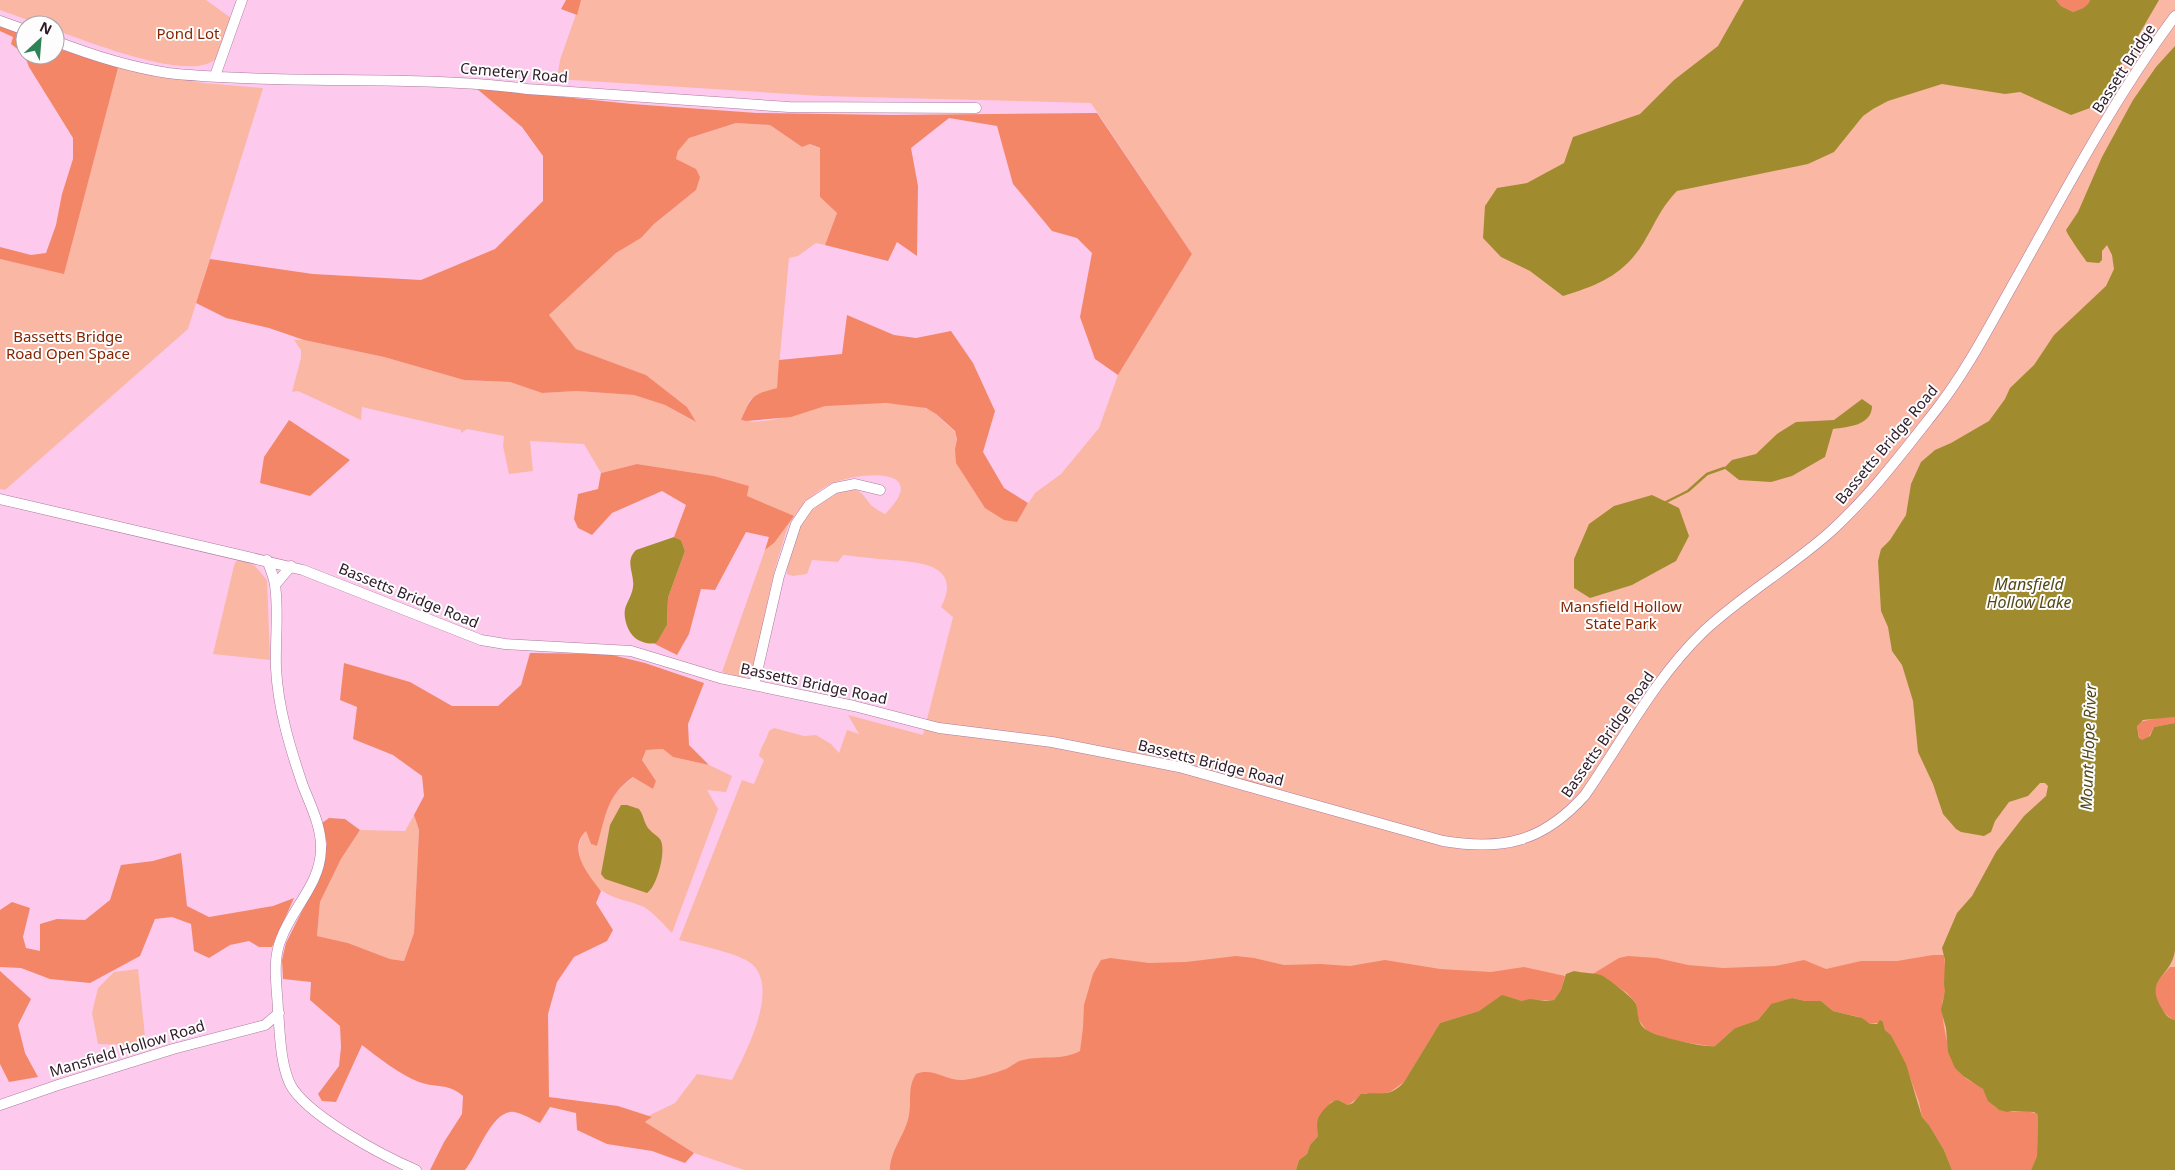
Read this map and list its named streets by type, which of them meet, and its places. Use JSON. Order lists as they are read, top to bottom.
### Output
{
  "streets": {
    "street": [
      "Bassett Bridge",
      "Cemetery Road",
      "Bassetts Bridge Road",
      "Mansfield Hollow Road"
    ]
  },
  "crossings": [
    ["Bassett Bridge", "Bassetts Bridge Road"]
  ],
  "water": ["Mansfield Hollow Lake", "Mount Hope River"],
  "parks": ["Pond Lot", "Bassetts Bridge Road Open Space", "Mansfield Hollow State Park"],
  "north": "top right"
}
